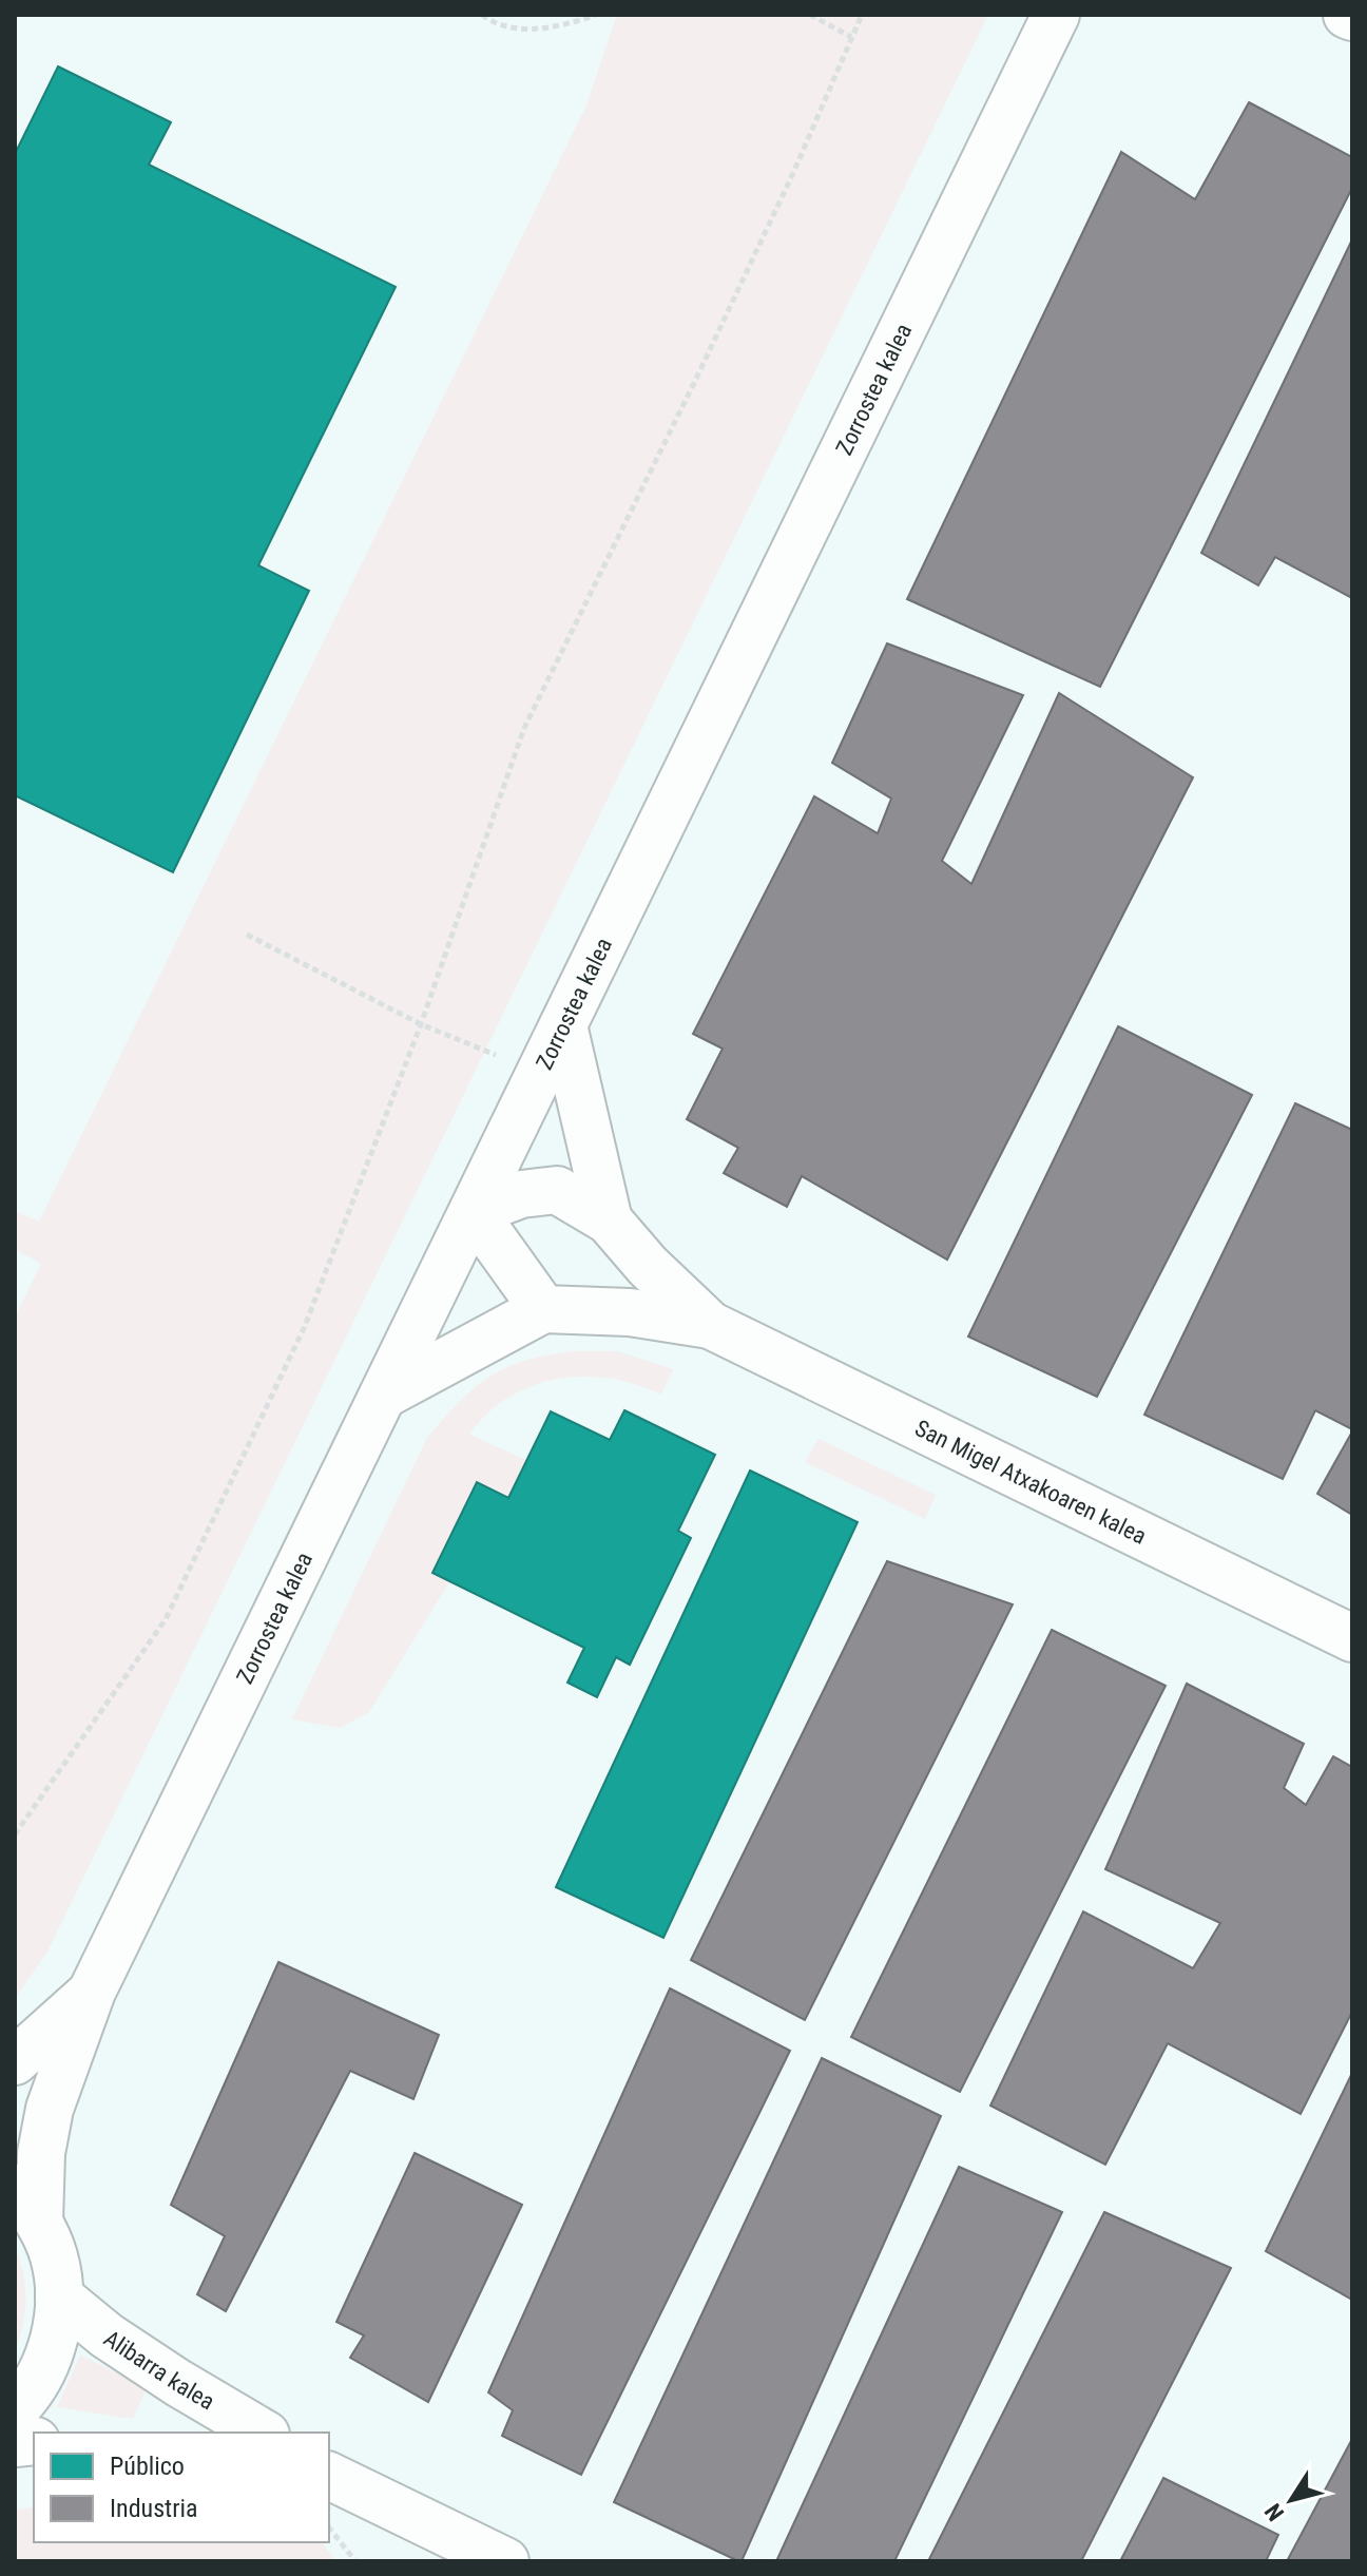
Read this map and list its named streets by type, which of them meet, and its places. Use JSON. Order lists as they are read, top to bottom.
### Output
{
  "streets": {
    "street": ["Zorrostea kalea", "San Migel Atxakoaren kalea", "Alibarra kalea"]
  },
  "crossings": [
    ["Zorrostea kalea", "San Migel Atxakoaren kalea"]
  ],
  "legend": ["Público", "Industria"],
  "north": "bottom left"
}
